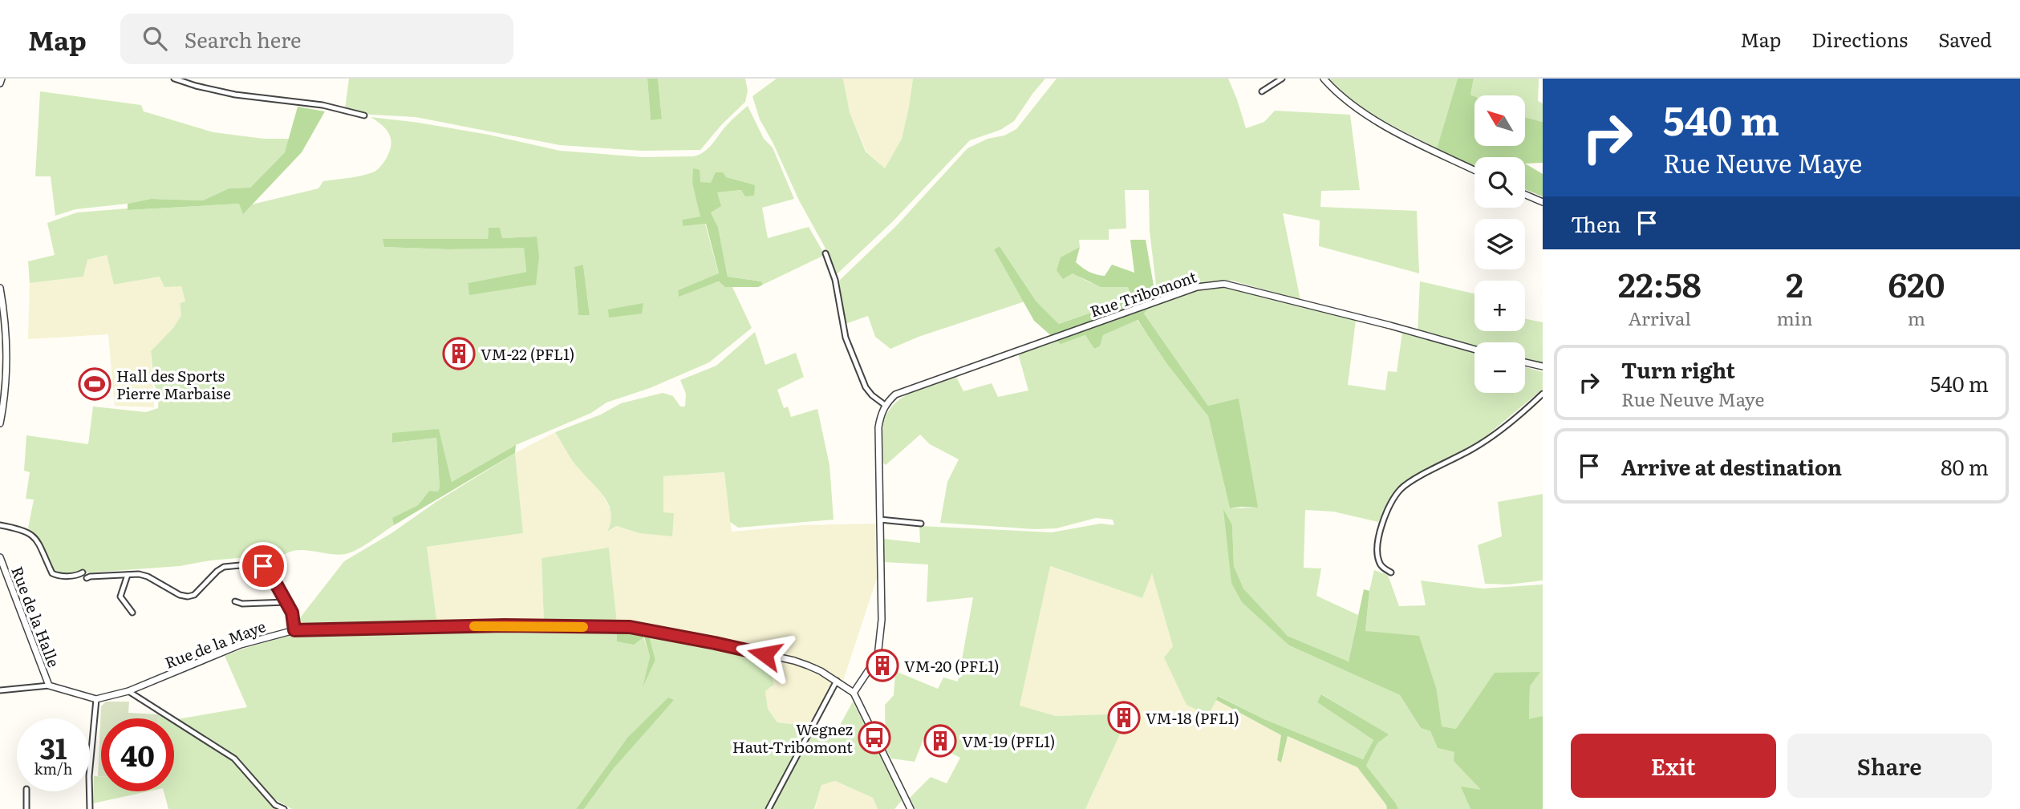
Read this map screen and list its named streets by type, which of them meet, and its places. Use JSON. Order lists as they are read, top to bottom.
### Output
{
  "streets": {
    "street": ["Rue Tribomont", "Rue de la Halle", "Rue de la Maye"]
  },
  "places": {
    "building": [
      "VM-22 (PFL1)",
      "VM-20 (PFL1)",
      "VM-18 (PFL1)",
      "VM-19 (PFL1)"
    ],
    "sports": ["Hall des Sports Pierre Marbaise"],
    "bus stop": ["Wegnez Haut-Tribomont"]
  },
  "north": "top left",
  "page": {
    "header": "Map",
    "search": "Search here",
    "nav": ["Map", "Directions", "Saved"],
    "turn": ["540 m", "Rue Neuve Maye"],
    "map_buttons": ["+", "−"],
    "then": "Then",
    "eta": [
      "22:58",
      "Arrival",
      "2",
      "min",
      "620",
      "m"
    ],
    "list": [
      {
        "name": "Turn right",
        "note": "Rue Neuve Maye",
        "value": "540 m"
      },
      {
        "name": "Arrive at destination",
        "value": "80 m"
      }
    ],
    "speed": "31 km/h",
    "limit": "40",
    "buttons": ["Exit", "Share"]
  }
}
